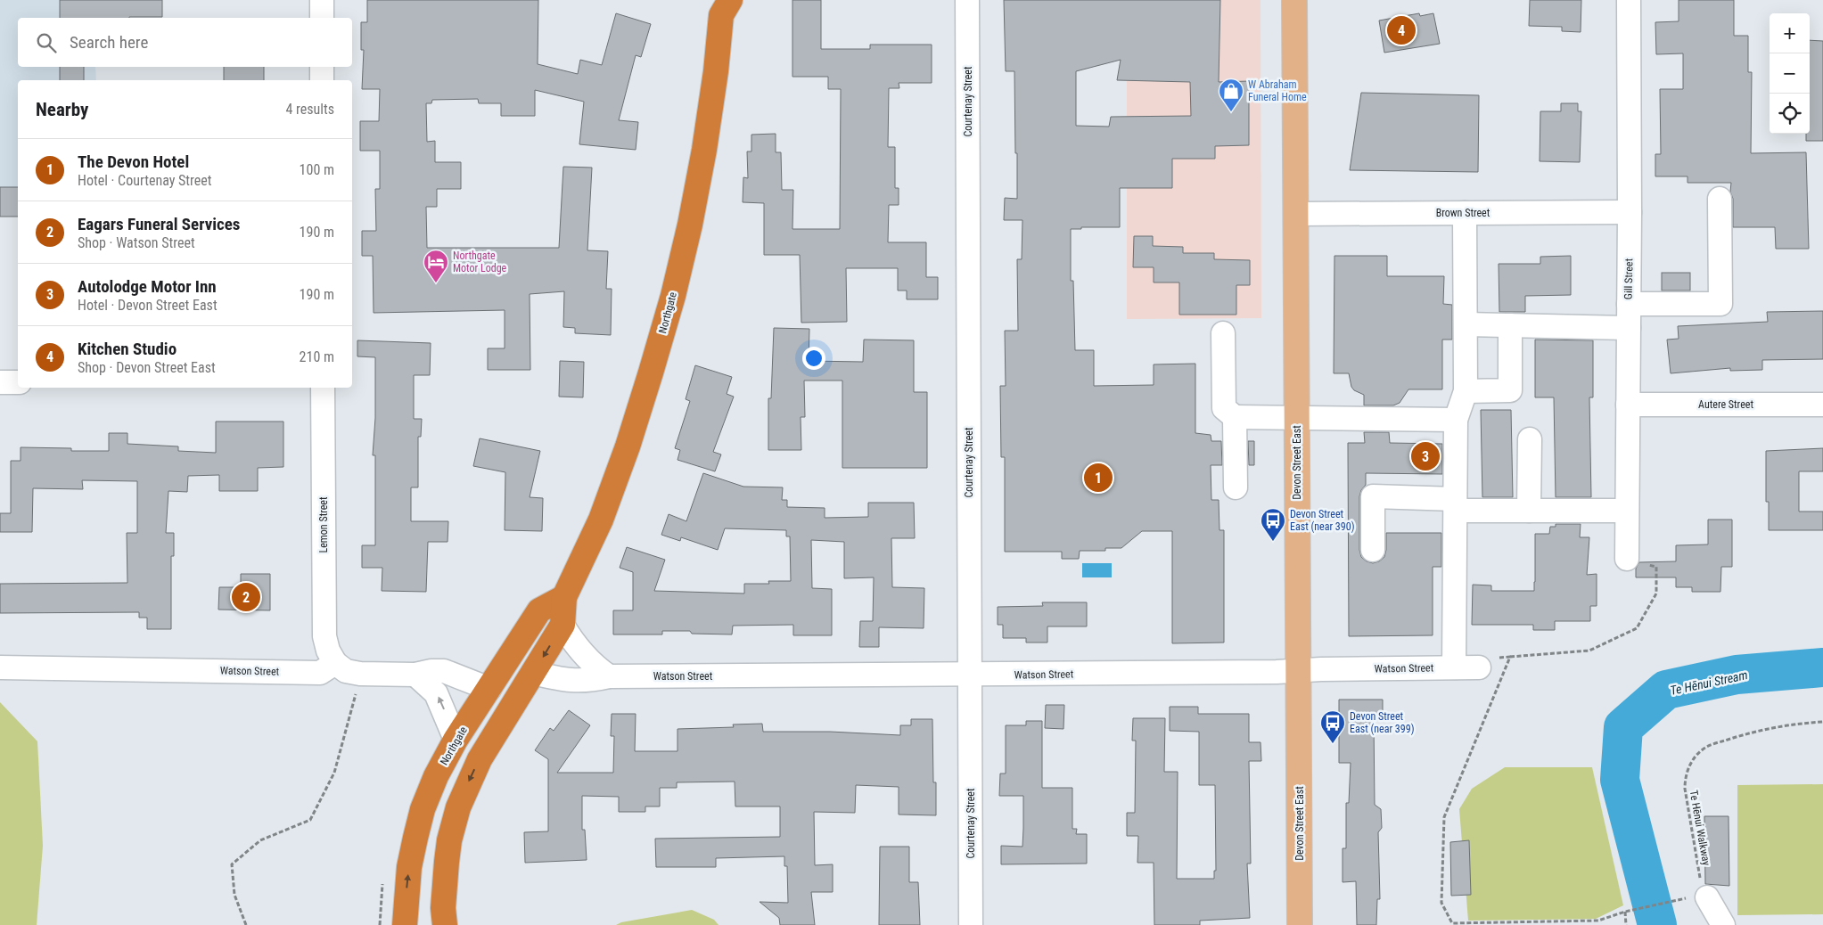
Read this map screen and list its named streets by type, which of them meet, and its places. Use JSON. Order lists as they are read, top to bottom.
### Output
{
  "streets": {
    "highway": ["Northgate"],
    "main road": ["Devon Street East"],
    "street": [
      "Courtenay Street",
      "Brown Street",
      "Gill Street",
      "Autere Street",
      "Lemon Street",
      "Watson Street"
    ],
    "path": ["Te Hēnui Walkway"]
  },
  "crossings": [
    ["Courtenay Street", "Watson Street"],
    ["Brown Street", "Gill Street"],
    ["Brown Street", "Devon Street East"],
    ["Gill Street", "Autere Street"],
    ["Northgate", "Watson Street"],
    ["Devon Street East", "Watson Street"],
    ["Lemon Street", "Watson Street"]
  ],
  "water": ["Te Hēnui Stream"],
  "places": {
    "shop": ["W Abraham Funeral Home"],
    "hotel": ["Northgate Motor Lodge"],
    "bus stop": ["Devon Street East (near 390)", "Devon Street East (near 399)"]
  },
  "page": {
    "map_buttons": ["+", "−"],
    "pins": [
      "4",
      "3",
      "1",
      "2"
    ],
    "search": "Search here",
    "heading": ["Nearby", "4 results"],
    "list": [
      {
        "mark": "1",
        "name": "The Devon Hotel",
        "note": "Hotel · Courtenay Street",
        "value": "100 m"
      },
      {
        "mark": "2",
        "name": "Eagars Funeral Services",
        "note": "Shop · Watson Street",
        "value": "190 m"
      },
      {
        "mark": "3",
        "name": "Autolodge Motor Inn",
        "note": "Hotel · Devon Street East",
        "value": "190 m"
      },
      {
        "mark": "4",
        "name": "Kitchen Studio",
        "note": "Shop · Devon Street East",
        "value": "210 m"
      }
    ]
  }
}
